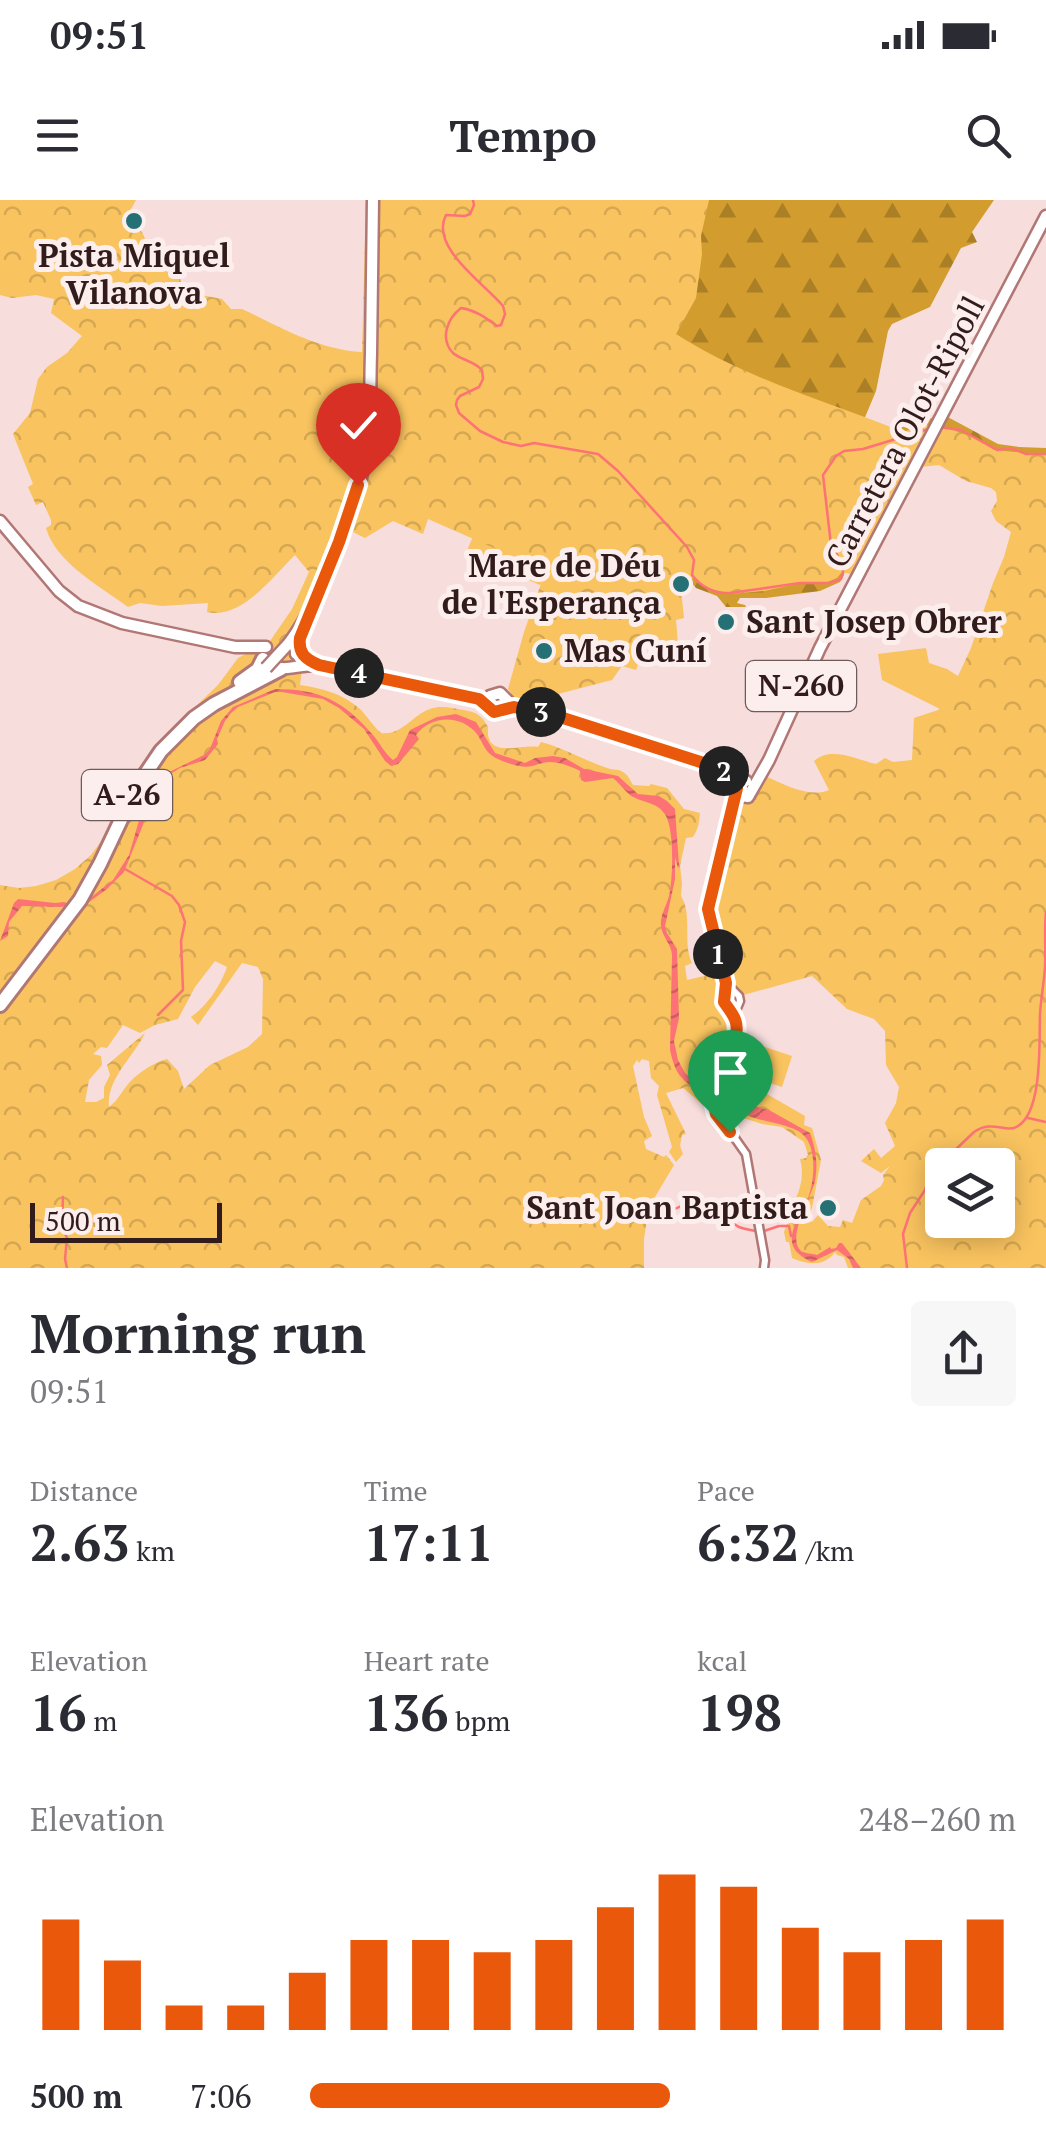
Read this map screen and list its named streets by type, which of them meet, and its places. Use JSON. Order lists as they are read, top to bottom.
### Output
{
  "streets": {
    "highway": ["A-26"],
    "main road": ["Carretera Olot-Ripoll", "N-260"]
  },
  "places": [
    "Pista Miquel Vilanova",
    "Mare de Déu de l'Esperança",
    "Sant Josep Obrer",
    "Mas Cuní",
    "Sant Joan Baptista"
  ],
  "scale_bar": "500 m",
  "page": {
    "status": "09:51",
    "header": "Tempo",
    "pins": [
      "4",
      "3",
      "2",
      "1"
    ],
    "scale": "500 m",
    "heading": ["Morning run", "09:51"],
    "stats": [
      ["Distance", "2.63 km"],
      ["Time", "17:11"],
      ["Pace", "6:32 /km"],
      ["Elevation", "16 m"],
      ["Heart rate", "136 bpm"],
      ["kcal", "198"]
    ],
    "chart": ["Elevation", "248–260 m"],
    "list": [
      {
        "name": "500 m",
        "note": "7:06"
      }
    ]
  }
}
